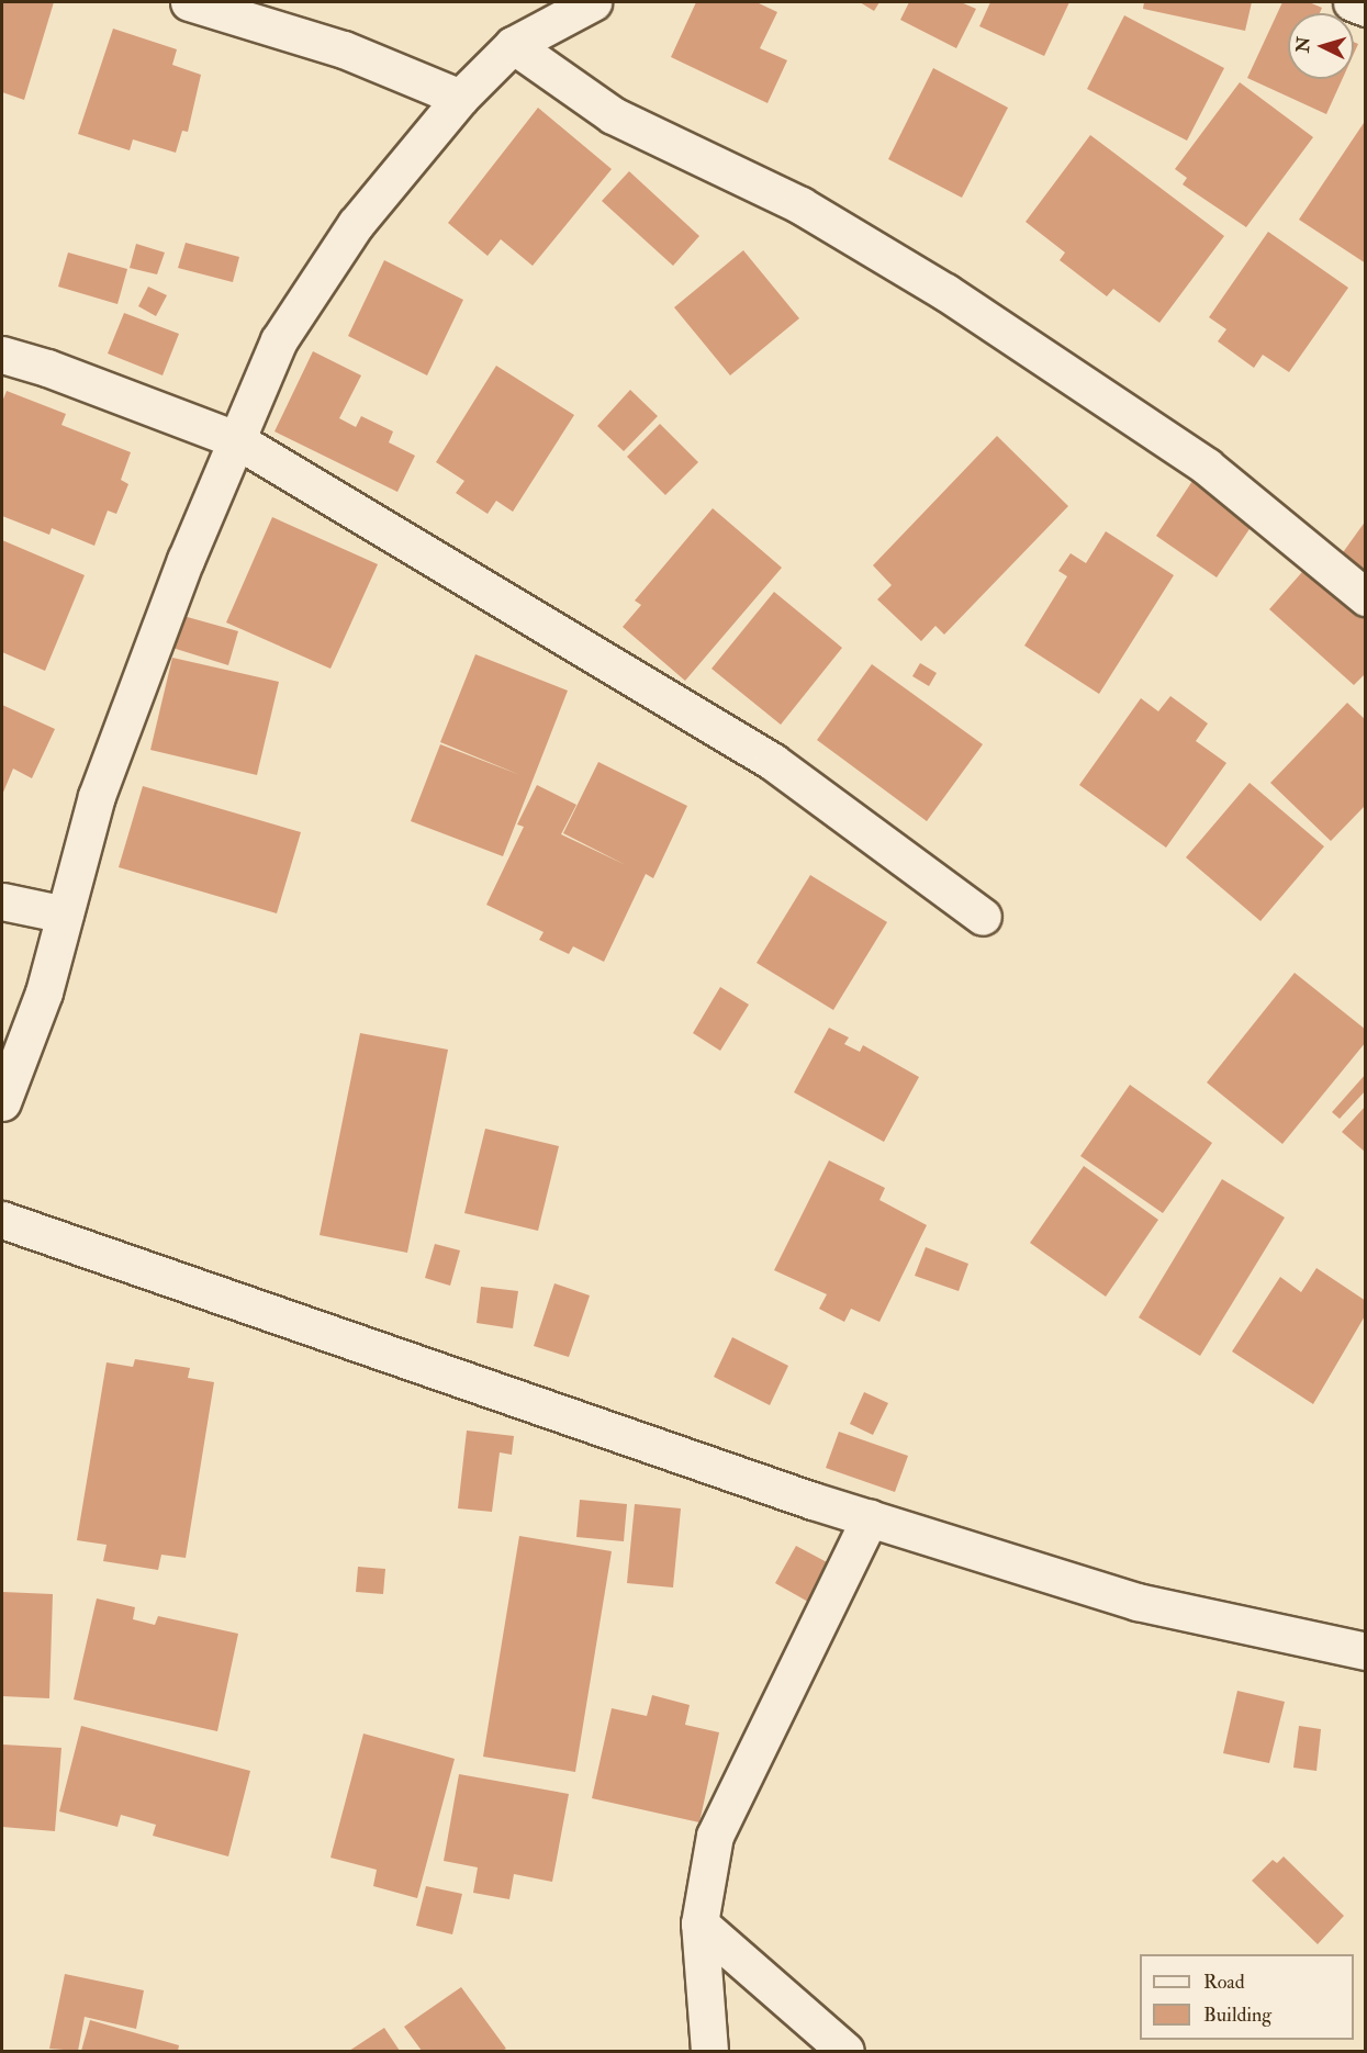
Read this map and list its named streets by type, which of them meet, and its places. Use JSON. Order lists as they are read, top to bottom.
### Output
{
  "legend": ["Road", "Building"],
  "north": "left"
}
